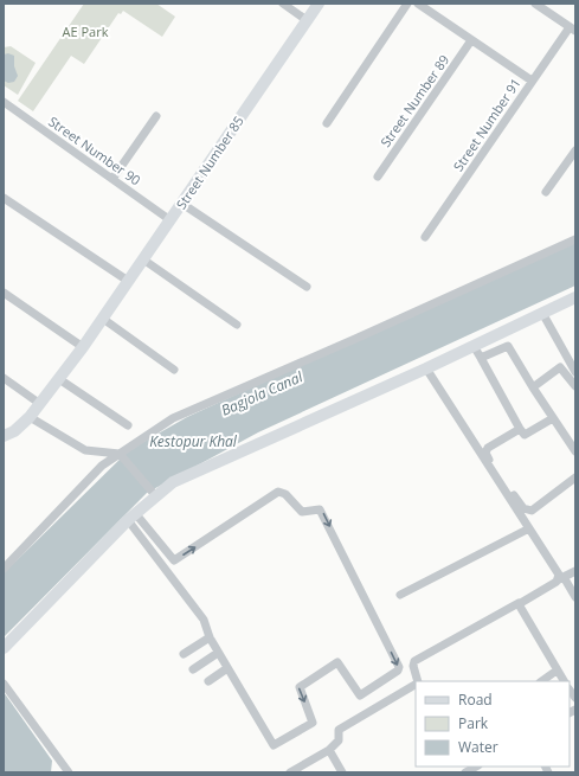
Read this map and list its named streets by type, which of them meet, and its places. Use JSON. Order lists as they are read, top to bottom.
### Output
{
  "streets": {
    "street": [
      "Street Number 89",
      "Street Number 91",
      "Street Number 90",
      "Street Number 85"
    ]
  },
  "crossings": [
    ["Street Number 90", "Street Number 85"]
  ],
  "water": ["Bagjola Canal", "Kestopur Khal"],
  "parks": ["AE Park"],
  "legend": ["Road", "Park", "Water"]
}
